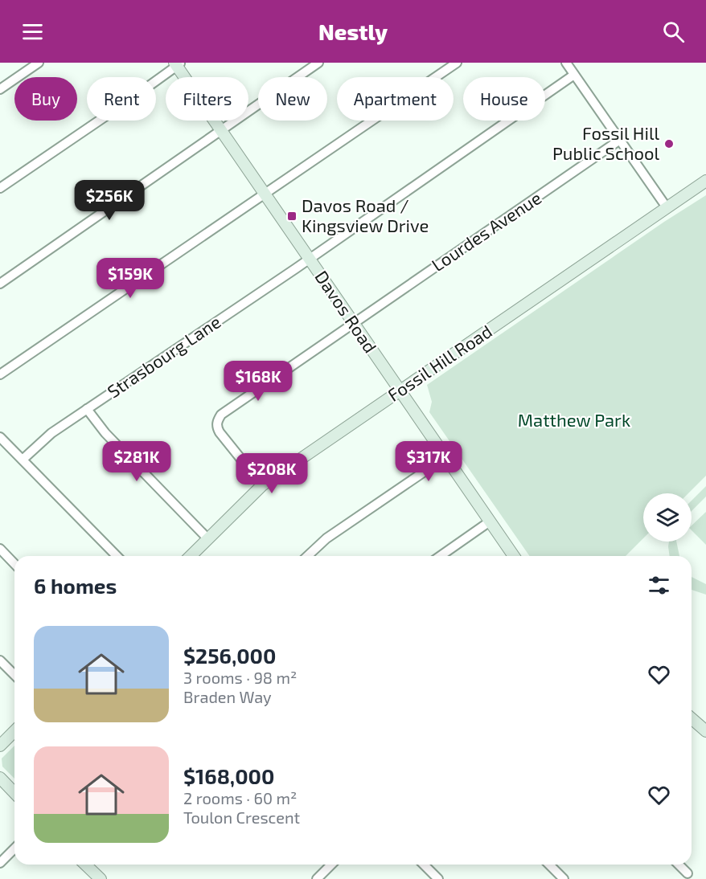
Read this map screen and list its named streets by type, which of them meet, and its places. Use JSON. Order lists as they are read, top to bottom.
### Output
{
  "streets": {
    "street": [
      "Lourdes Avenue",
      "Davos Road",
      "Strasbourg Lane",
      "Fossil Hill Road"
    ]
  },
  "crossings": [
    ["Lourdes Avenue", "Davos Road"],
    ["Lourdes Avenue", "Fossil Hill Road"],
    ["Davos Road", "Strasbourg Lane"],
    ["Davos Road", "Fossil Hill Road"]
  ],
  "parks": ["Matthew Park"],
  "places": {
    "other": ["Fossil Hill Public School"],
    "transit": ["Davos Road / Kingsview Drive"]
  },
  "page": {
    "header": "Nestly",
    "chip": [
      "Buy",
      "Rent",
      "Filters",
      "New",
      "Apartment",
      "House"
    ],
    "price": [
      "$256K",
      "$159K",
      "$168K",
      "$281K",
      "$317K",
      "$208K"
    ],
    "heading": "6 homes",
    "list": [
      {
        "name": "$256,000",
        "note": "3 rooms · 98 m² · Braden Way"
      },
      {
        "name": "$168,000",
        "note": "2 rooms · 60 m² · Toulon Crescent"
      }
    ]
  }
}
